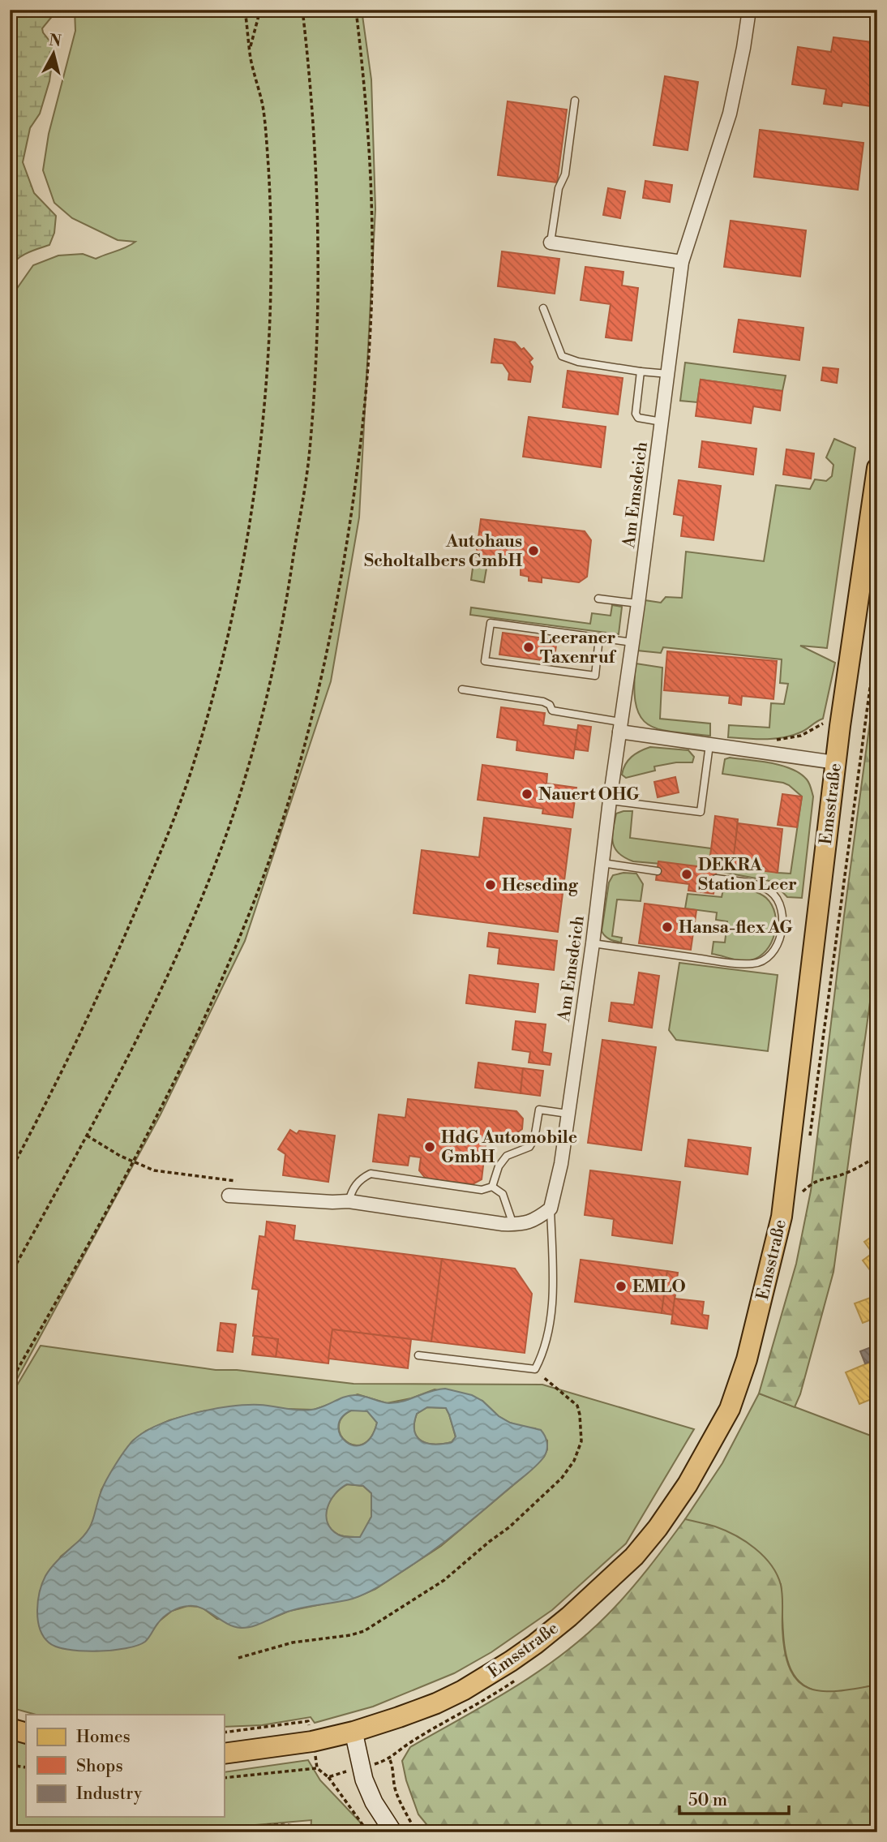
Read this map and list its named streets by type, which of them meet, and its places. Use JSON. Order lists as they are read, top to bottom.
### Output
{
  "streets": {
    "main road": ["Emsstraße"],
    "street": ["Am Emsdeich"]
  },
  "places": [
    "Autohaus Scholtalbers GmbH",
    "Leeraner Taxenruf",
    "Nauert OHG",
    "DEKRA Station Leer",
    "Heseding",
    "Hansa-flex AG",
    "HdG Automobile GmbH",
    "EMLO"
  ],
  "legend": ["Homes", "Shops", "Industry"],
  "scale_bar": "50 m",
  "north": "top"
}
